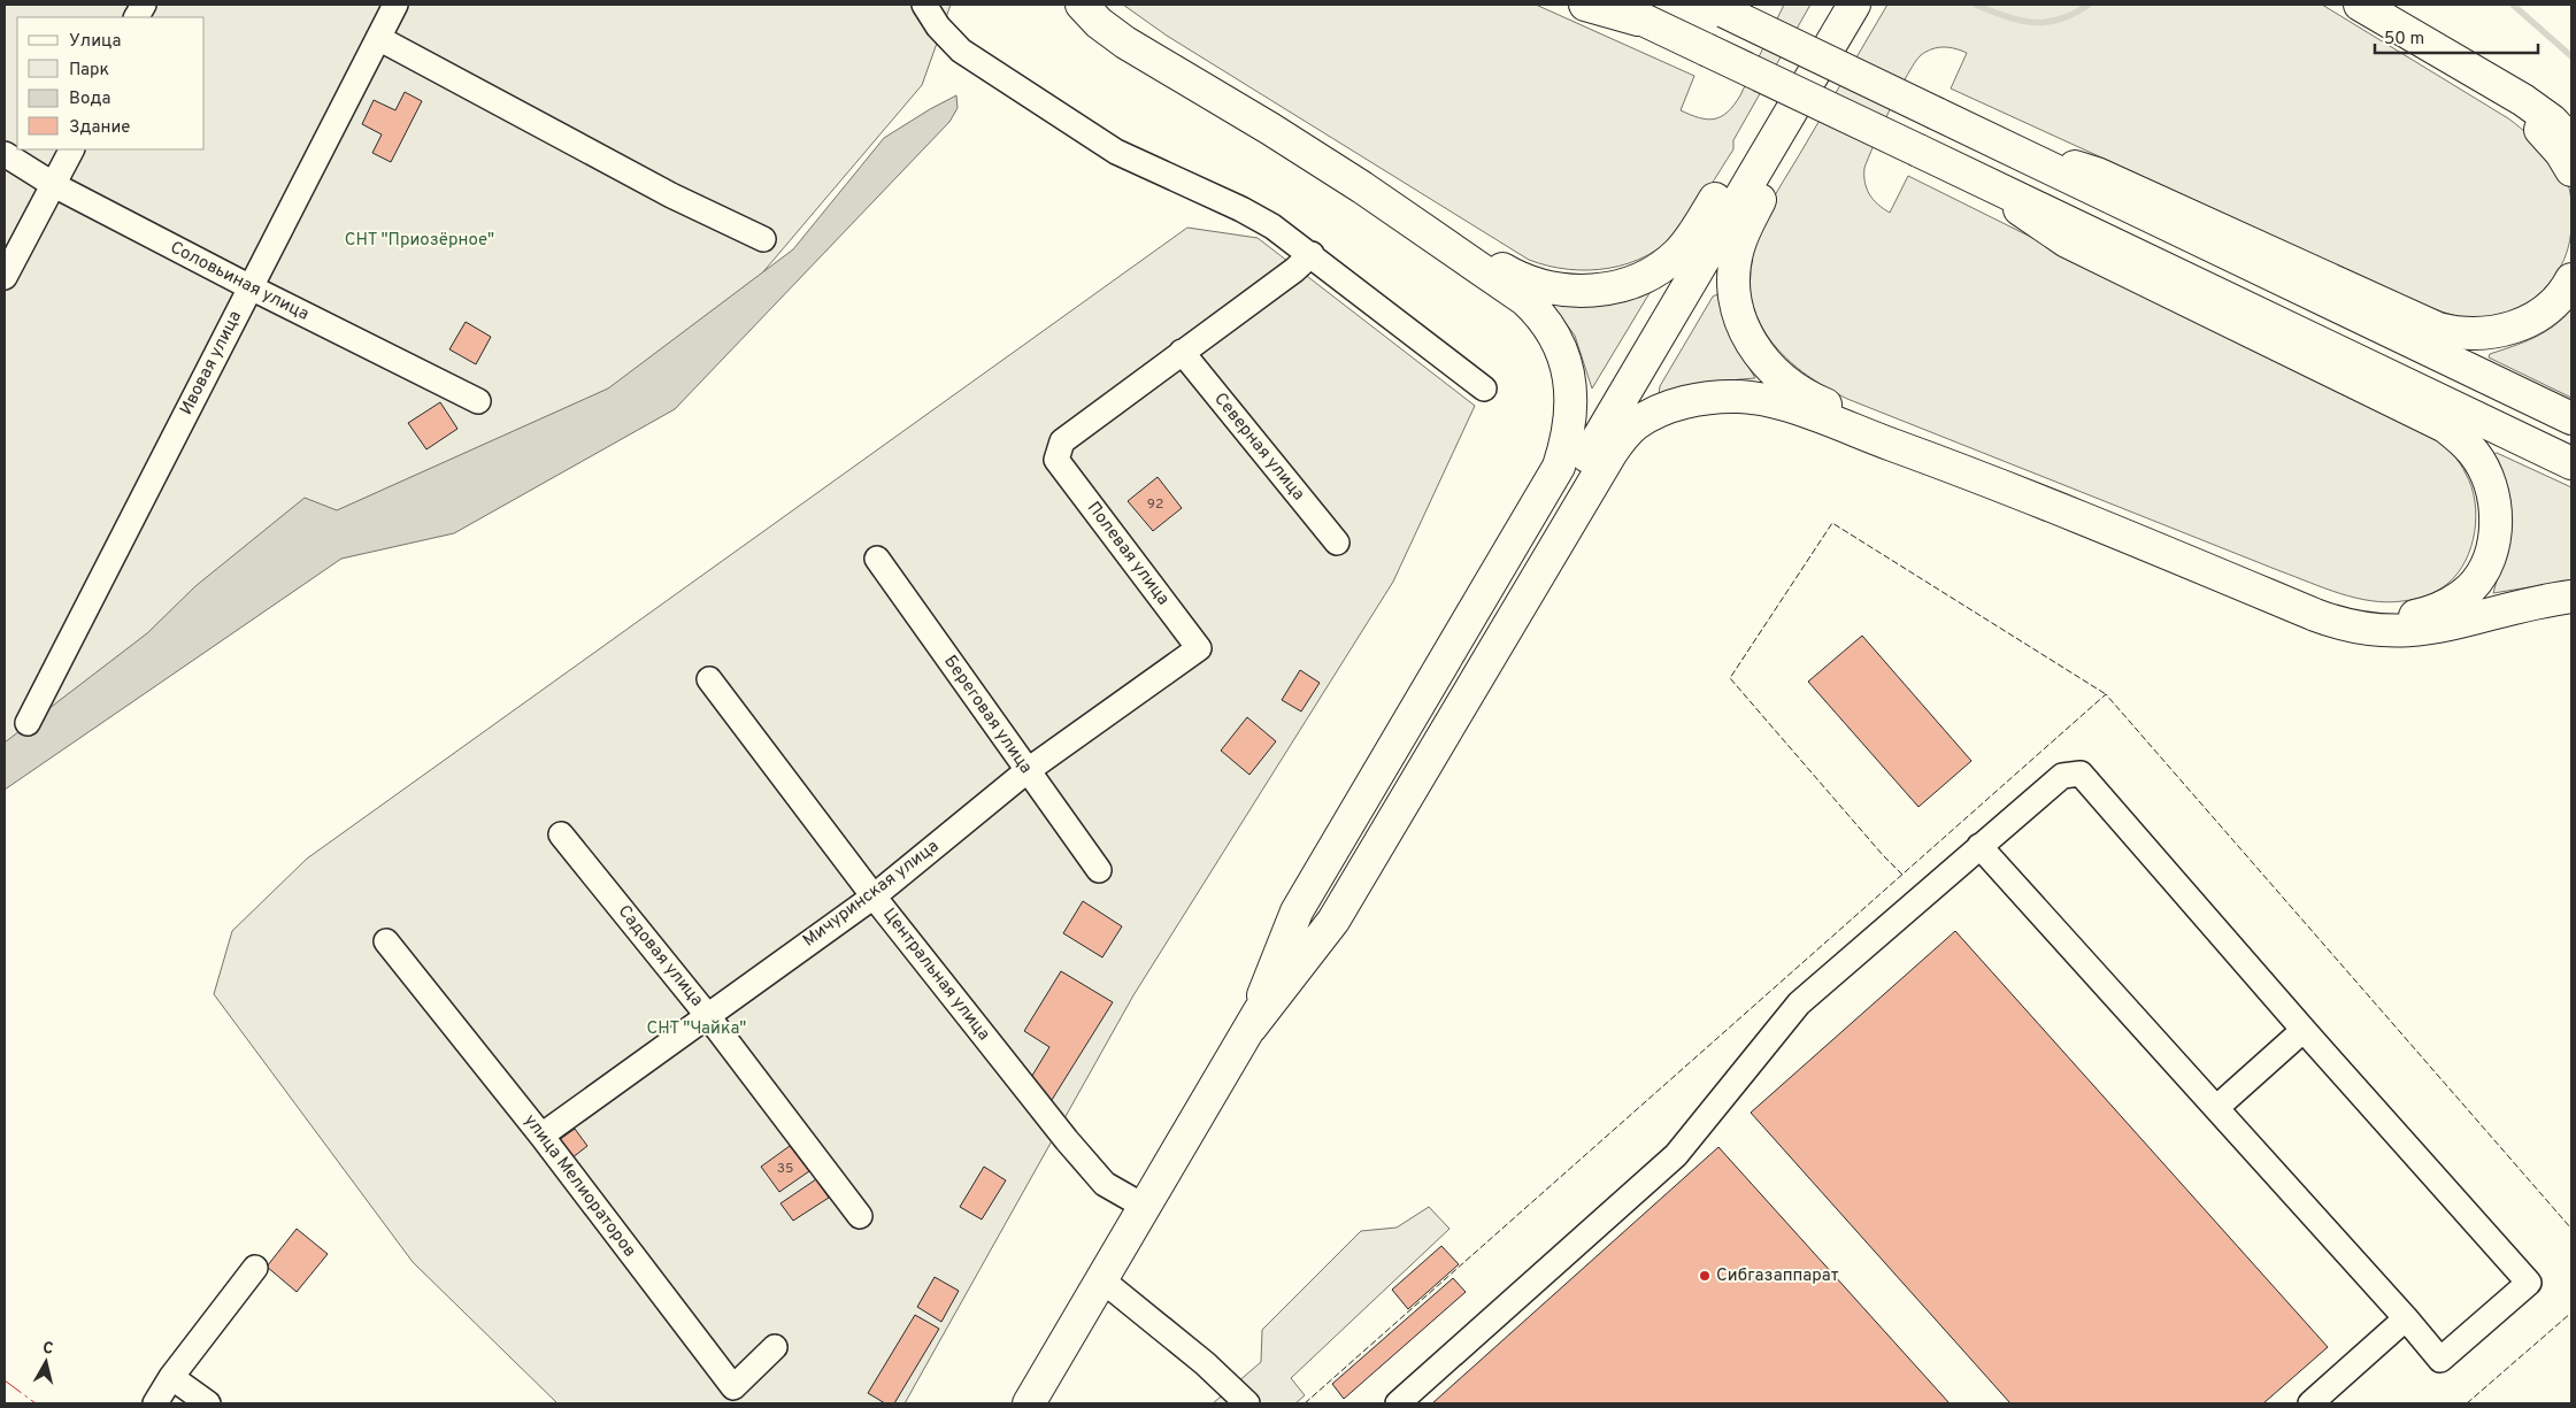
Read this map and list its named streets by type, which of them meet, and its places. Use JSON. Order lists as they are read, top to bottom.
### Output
{
  "streets": {
    "street": [
      "Соловьиная улица",
      "Ивовая улица",
      "Северная улица",
      "Полевая улица",
      "Береговая улица",
      "Мичуринская улица",
      "Садовая улица",
      "Центральная улица",
      "улица Мелиораторов"
    ]
  },
  "crossings": [
    ["Соловьиная улица", "Ивовая улица"],
    ["Северная улица", "Полевая улица"],
    ["Полевая улица", "Мичуринская улица"],
    ["Береговая улица", "Мичуринская улица"],
    ["Мичуринская улица", "Садовая улица"],
    ["Мичуринская улица", "Центральная улица"],
    ["Мичуринская улица", "улица Мелиораторов"]
  ],
  "parks": ["СНТ \"Приозёрное\"", "СНТ \"Чайка\""],
  "places": ["Сибгазаппарат"],
  "house_numbers": ["92", "35"],
  "legend": [
    "Улица",
    "Парк",
    "Вода",
    "Здание"
  ],
  "scale_bar": "50 m",
  "north": "top"
}
